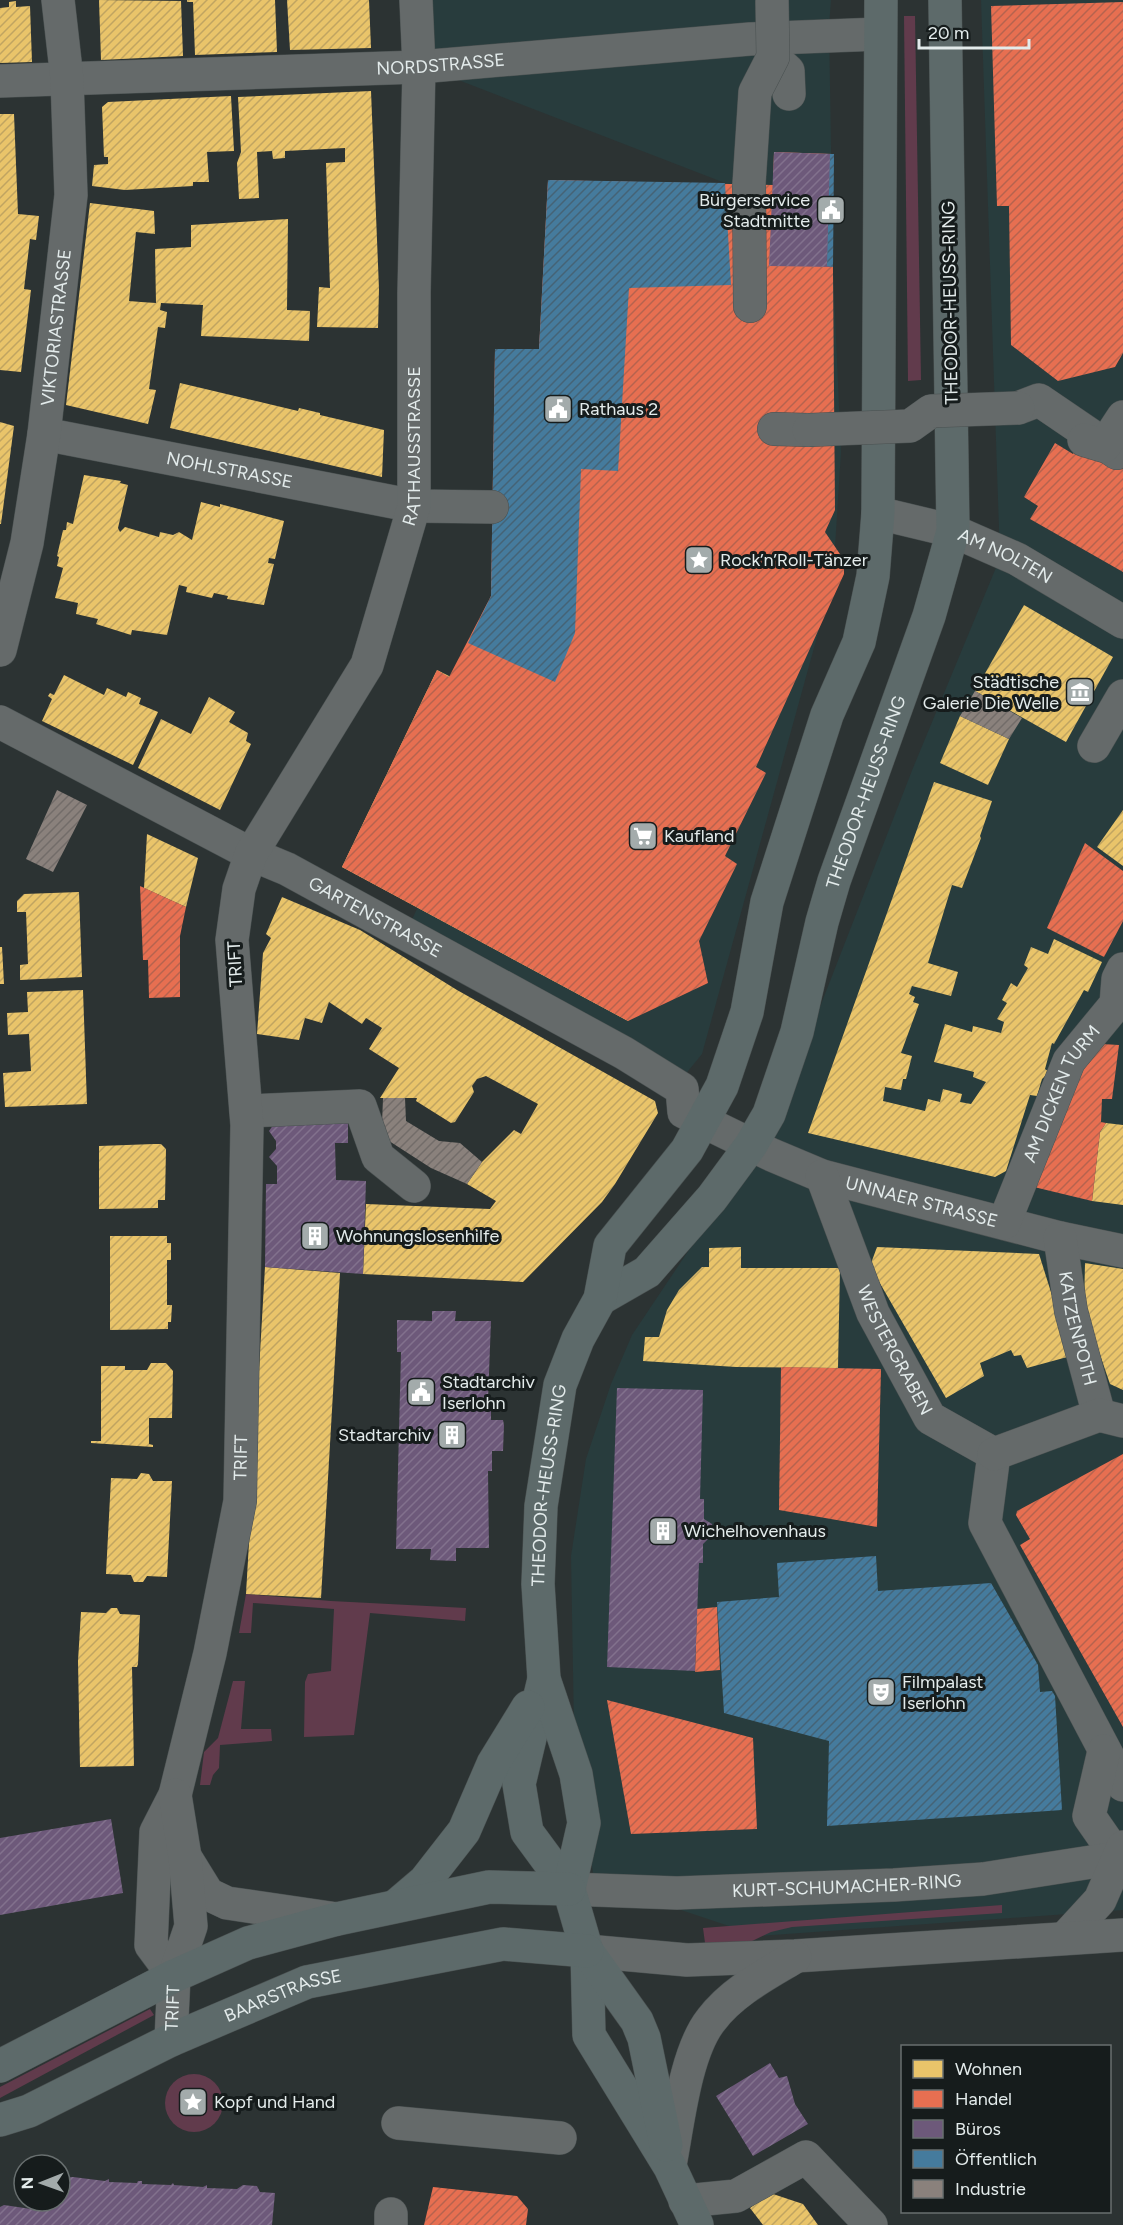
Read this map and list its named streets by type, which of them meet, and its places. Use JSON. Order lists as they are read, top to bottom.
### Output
{
  "streets": {
    "main road": ["THEODOR-HEUSS-RING", "BAARSTRASSE"],
    "street": [
      "NORDSTRASSE",
      "VIKTORIASTRASSE",
      "RATHAUSSTRASSE",
      "NOHLSTRASSE",
      "AM NOLTEN",
      "GARTENSTRASSE",
      "TRIFT",
      "AM DICKEN TURM",
      "UNNAER STRASSE",
      "KATZENPOTH",
      "WESTERGRABEN",
      "KURT-SCHUMACHER-RING"
    ]
  },
  "crossings": [
    ["NORDSTRASSE", "THEODOR-HEUSS-RING"],
    ["NORDSTRASSE", "VIKTORIASTRASSE"],
    ["NORDSTRASSE", "RATHAUSSTRASSE"],
    ["THEODOR-HEUSS-RING", "AM NOLTEN"],
    ["THEODOR-HEUSS-RING", "GARTENSTRASSE"],
    ["THEODOR-HEUSS-RING", "UNNAER STRASSE"],
    ["THEODOR-HEUSS-RING", "KURT-SCHUMACHER-RING"],
    ["THEODOR-HEUSS-RING", "BAARSTRASSE"],
    ["VIKTORIASTRASSE", "NOHLSTRASSE"],
    ["RATHAUSSTRASSE", "NOHLSTRASSE"],
    ["RATHAUSSTRASSE", "GARTENSTRASSE"],
    ["RATHAUSSTRASSE", "TRIFT"],
    ["GARTENSTRASSE", "TRIFT"],
    ["GARTENSTRASSE", "UNNAER STRASSE"],
    ["TRIFT", "BAARSTRASSE"],
    ["AM DICKEN TURM", "UNNAER STRASSE"],
    ["UNNAER STRASSE", "KATZENPOTH"],
    ["UNNAER STRASSE", "WESTERGRABEN"],
    ["KATZENPOTH", "WESTERGRABEN"]
  ],
  "places": {
    "public building": ["Bürgerservice Stadtmitte", "Rathaus 2", "Stadtarchiv Iserlohn"],
    "place": ["Rock’n’Roll-Tänzer", "Kopf und Hand"],
    "museum": ["Städtische Galerie Die Welle"],
    "supermarket": ["Kaufland"],
    "building": ["Wohnungslosenhilfe", "Stadtarchiv", "Wichelhovenhaus"],
    "theatre": ["Filmpalast Iserlohn"]
  },
  "legend": [
    "Wohnen",
    "Handel",
    "Büros",
    "Öffentlich",
    "Industrie"
  ],
  "scale_bar": "20 m",
  "north": "left"
}
